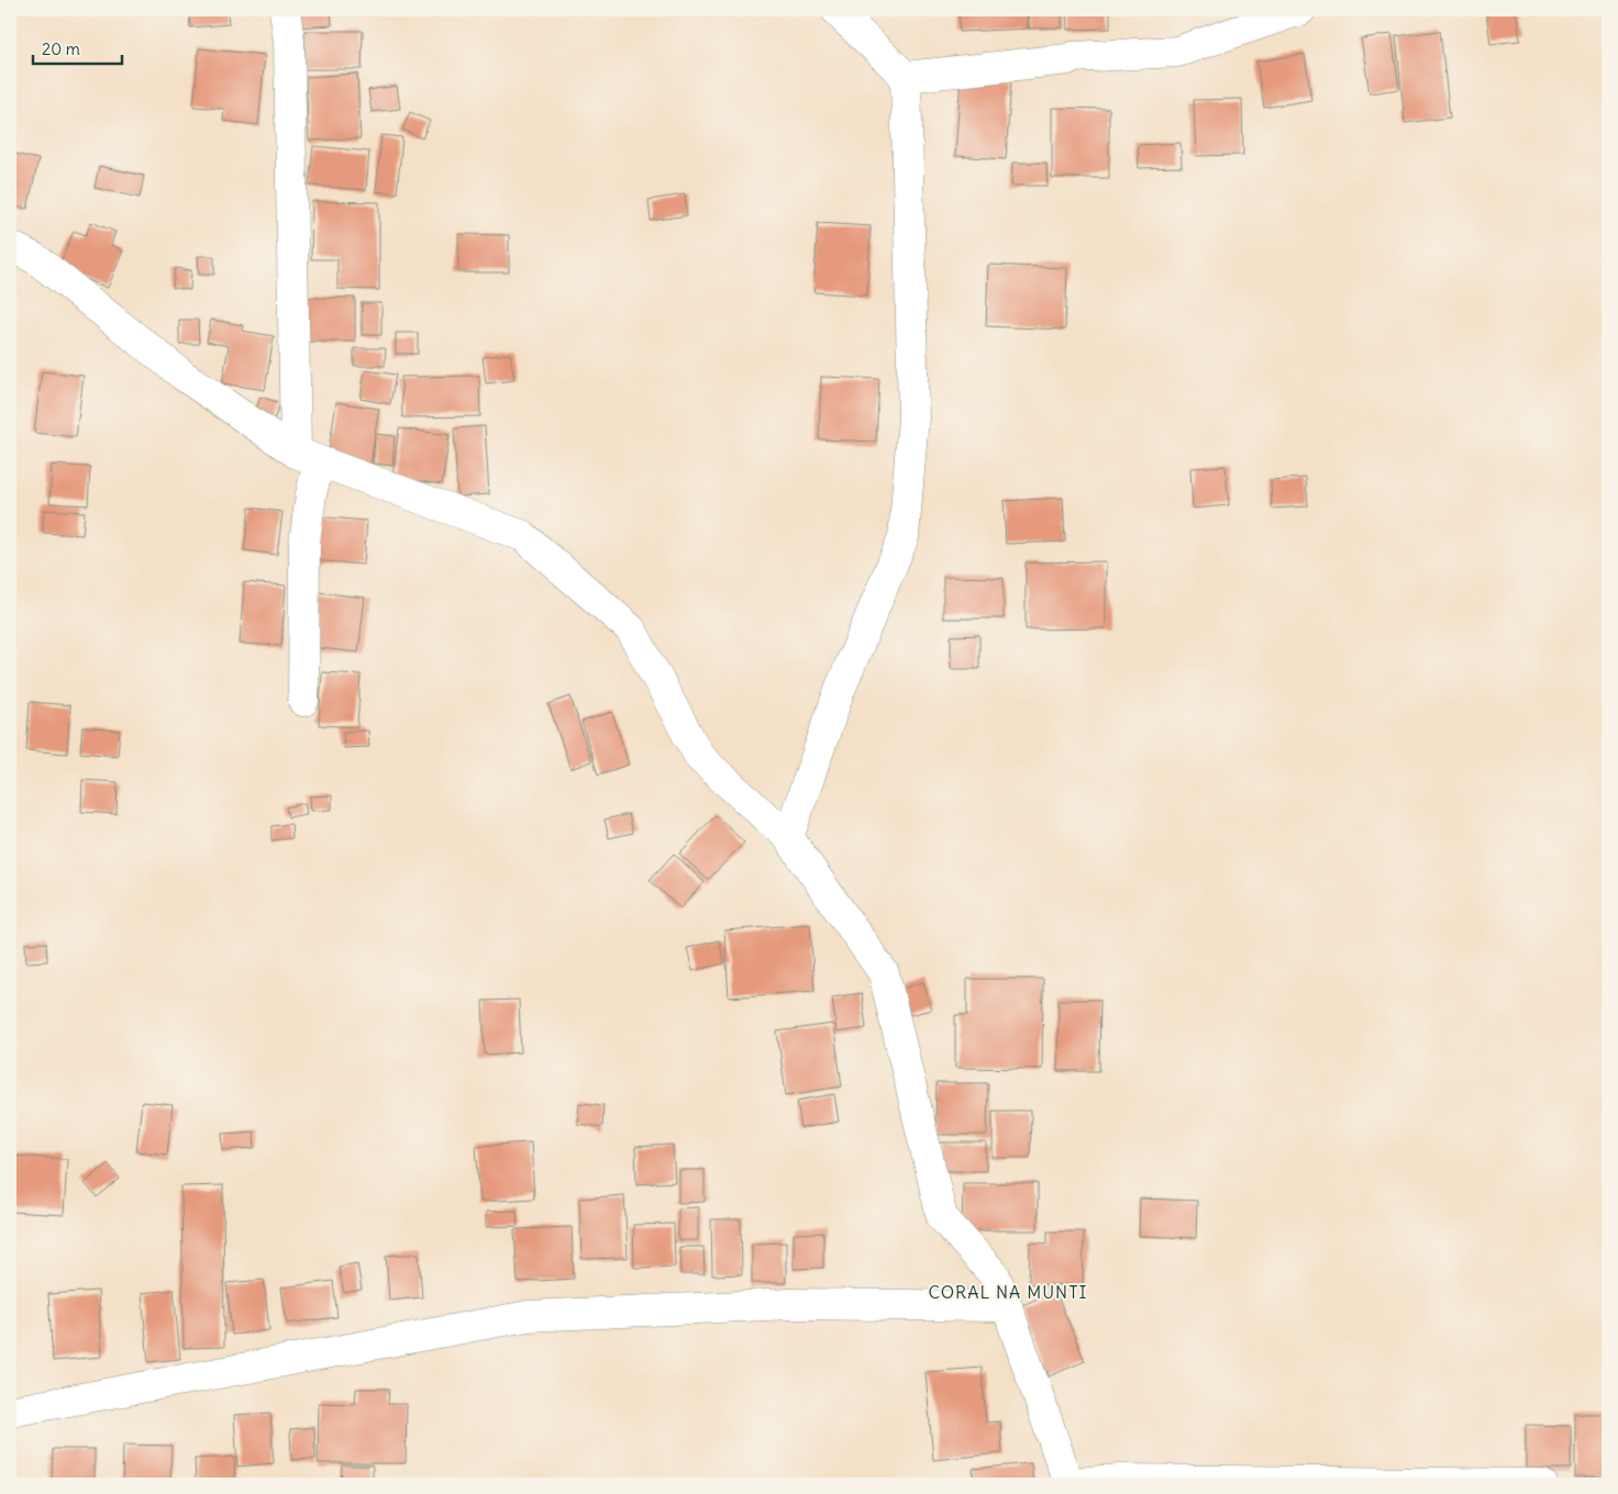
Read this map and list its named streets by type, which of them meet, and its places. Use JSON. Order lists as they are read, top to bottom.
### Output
{
  "districts": ["CORAL NA MUNTI"],
  "scale_bar": "20 m"
}
